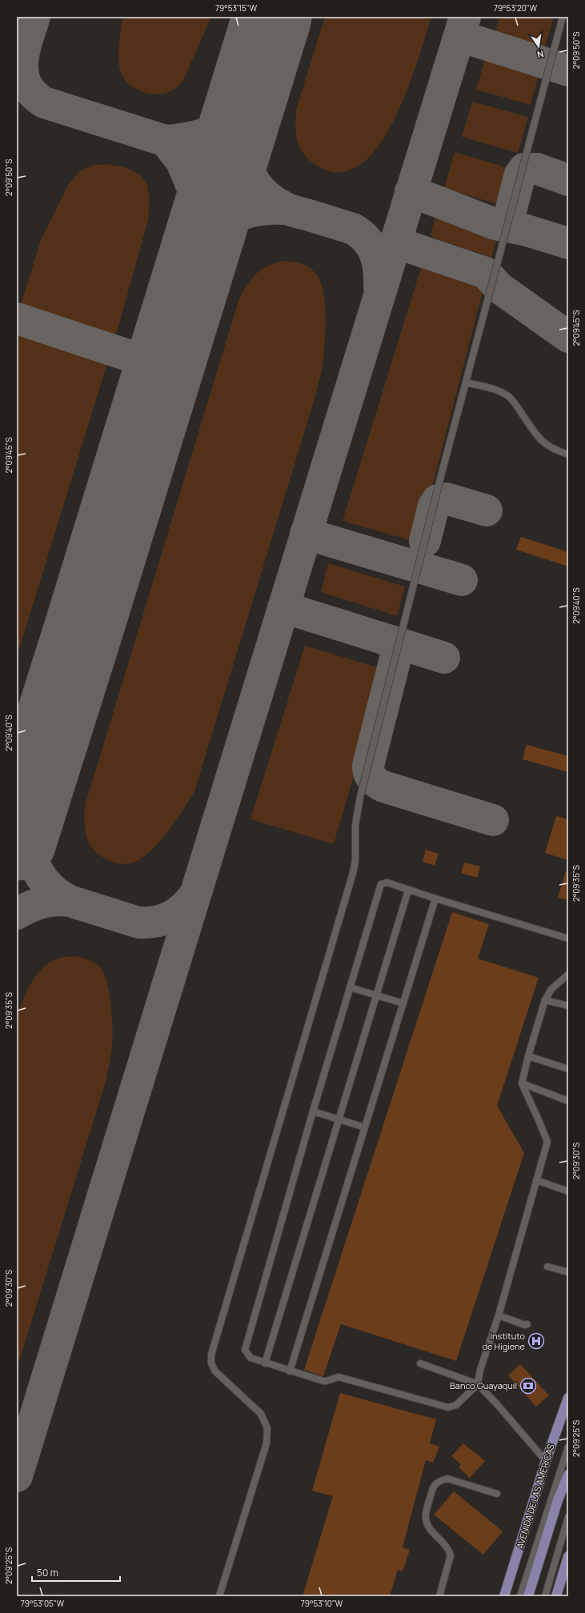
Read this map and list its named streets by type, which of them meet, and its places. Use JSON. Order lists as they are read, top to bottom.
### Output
{
  "streets": {
    "main road": ["AVENIDA DE LAS AMÉRICAS"]
  },
  "places": {
    "hospital": ["Instituto de Higiene"],
    "bank": ["Banco Guayaquil"]
  },
  "scale_bar": "50 m",
  "north": "bottom",
  "coordinates": [
    "79°53'15\"W",
    "79°53'20\"W",
    "2°09'50\"S",
    "2°09'45\"S",
    "2°09'40\"S",
    "2°09'35\"S",
    "2°09'30\"S",
    "2°09'25\"S",
    "79°53'05\"W",
    "79°53'10\"W"
  ]
}
